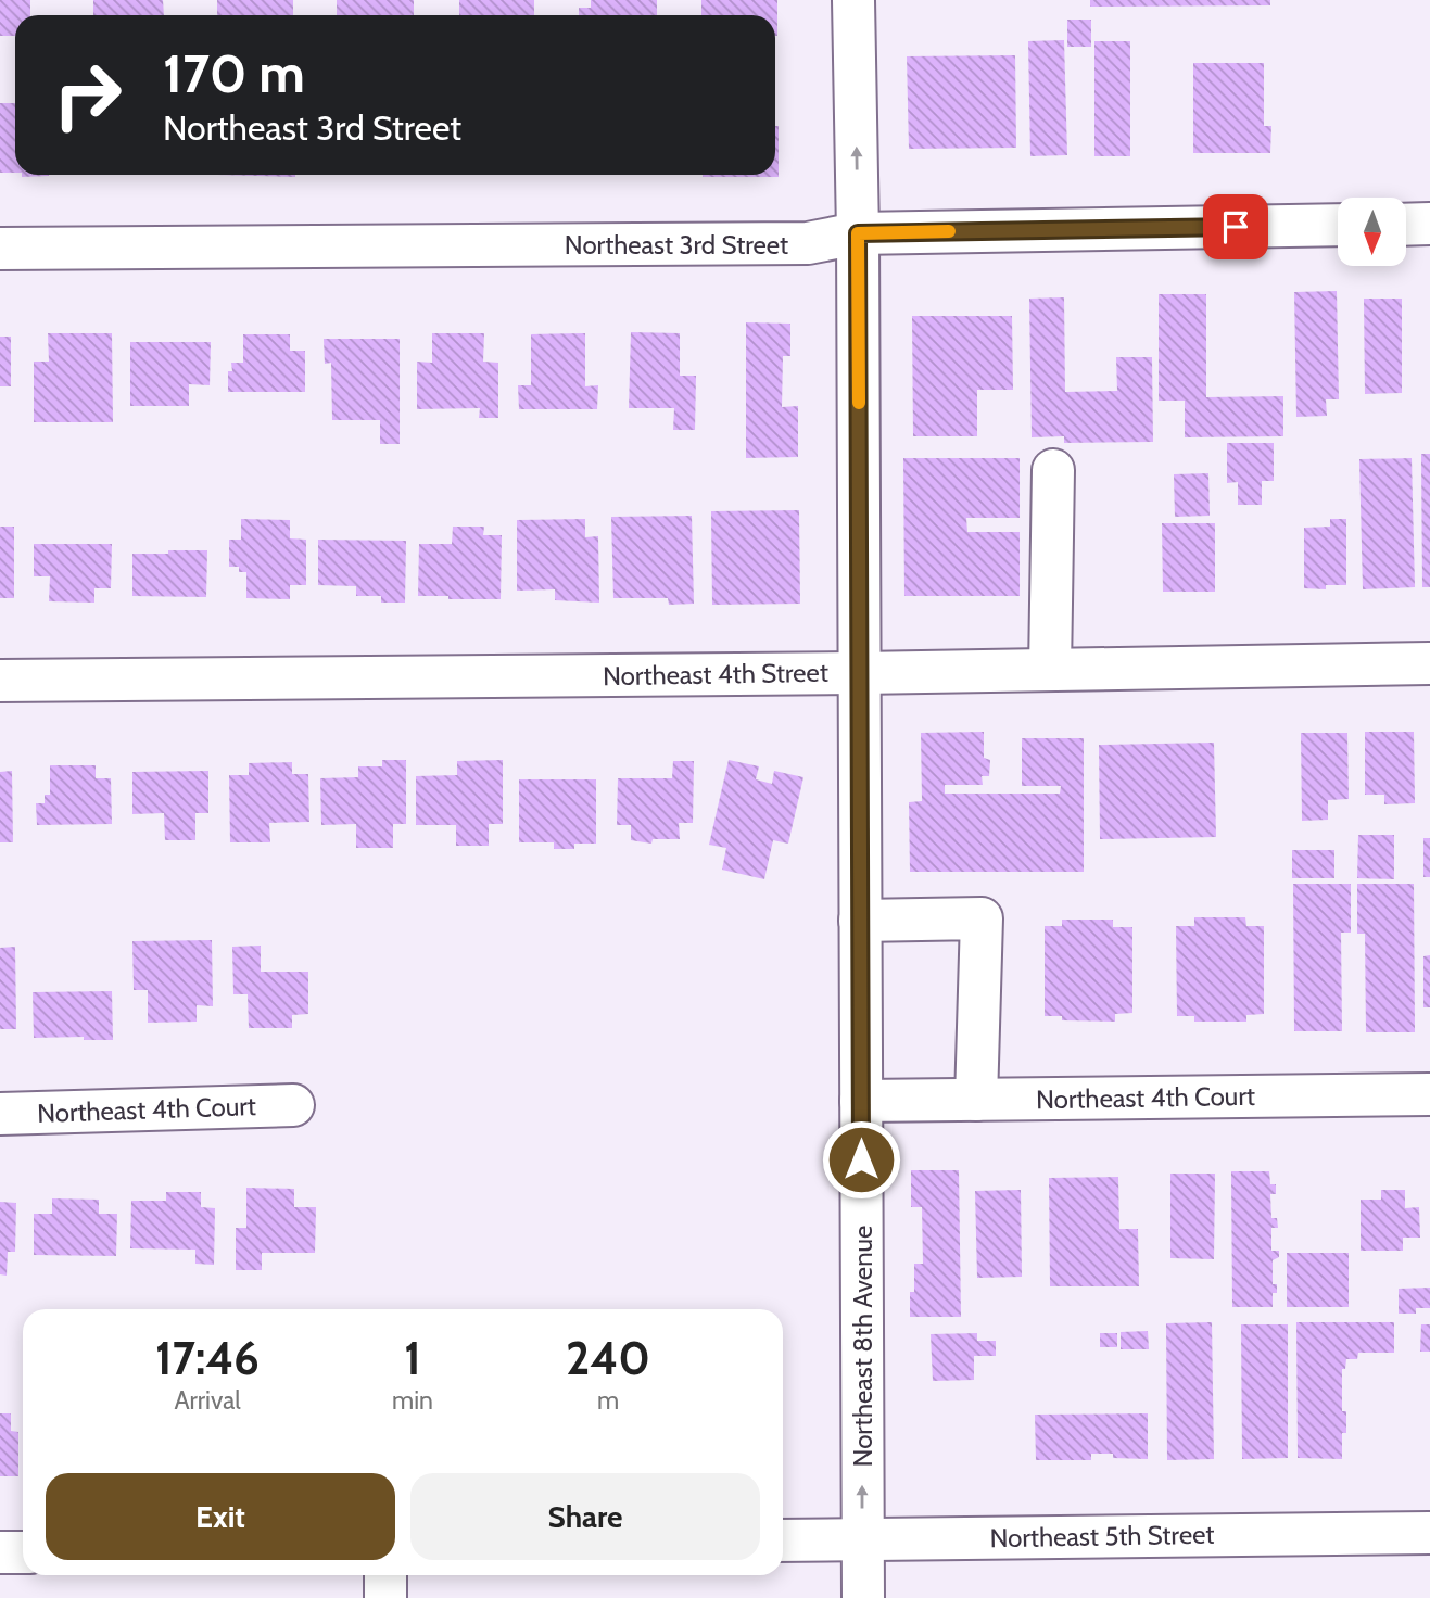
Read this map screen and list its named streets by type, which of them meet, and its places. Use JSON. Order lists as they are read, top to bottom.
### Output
{
  "streets": {
    "street": [
      "Northeast 3rd Street",
      "Northeast 4th Street",
      "Northeast 4th Court",
      "Northeast 8th Avenue",
      "Northeast 5th Street"
    ]
  },
  "crossings": [
    ["Northeast 3rd Street", "Northeast 8th Avenue"],
    ["Northeast 4th Street", "Northeast 8th Avenue"],
    ["Northeast 4th Court", "Northeast 8th Avenue"],
    ["Northeast 8th Avenue", "Northeast 5th Street"]
  ],
  "one_way": ["Northeast 8th Avenue"],
  "north": "bottom",
  "page": {
    "turn": ["170 m", "Northeast 3rd Street"],
    "eta": [
      "17:46",
      "Arrival",
      "1",
      "min",
      "240",
      "m"
    ],
    "buttons": ["Exit", "Share"]
  }
}
